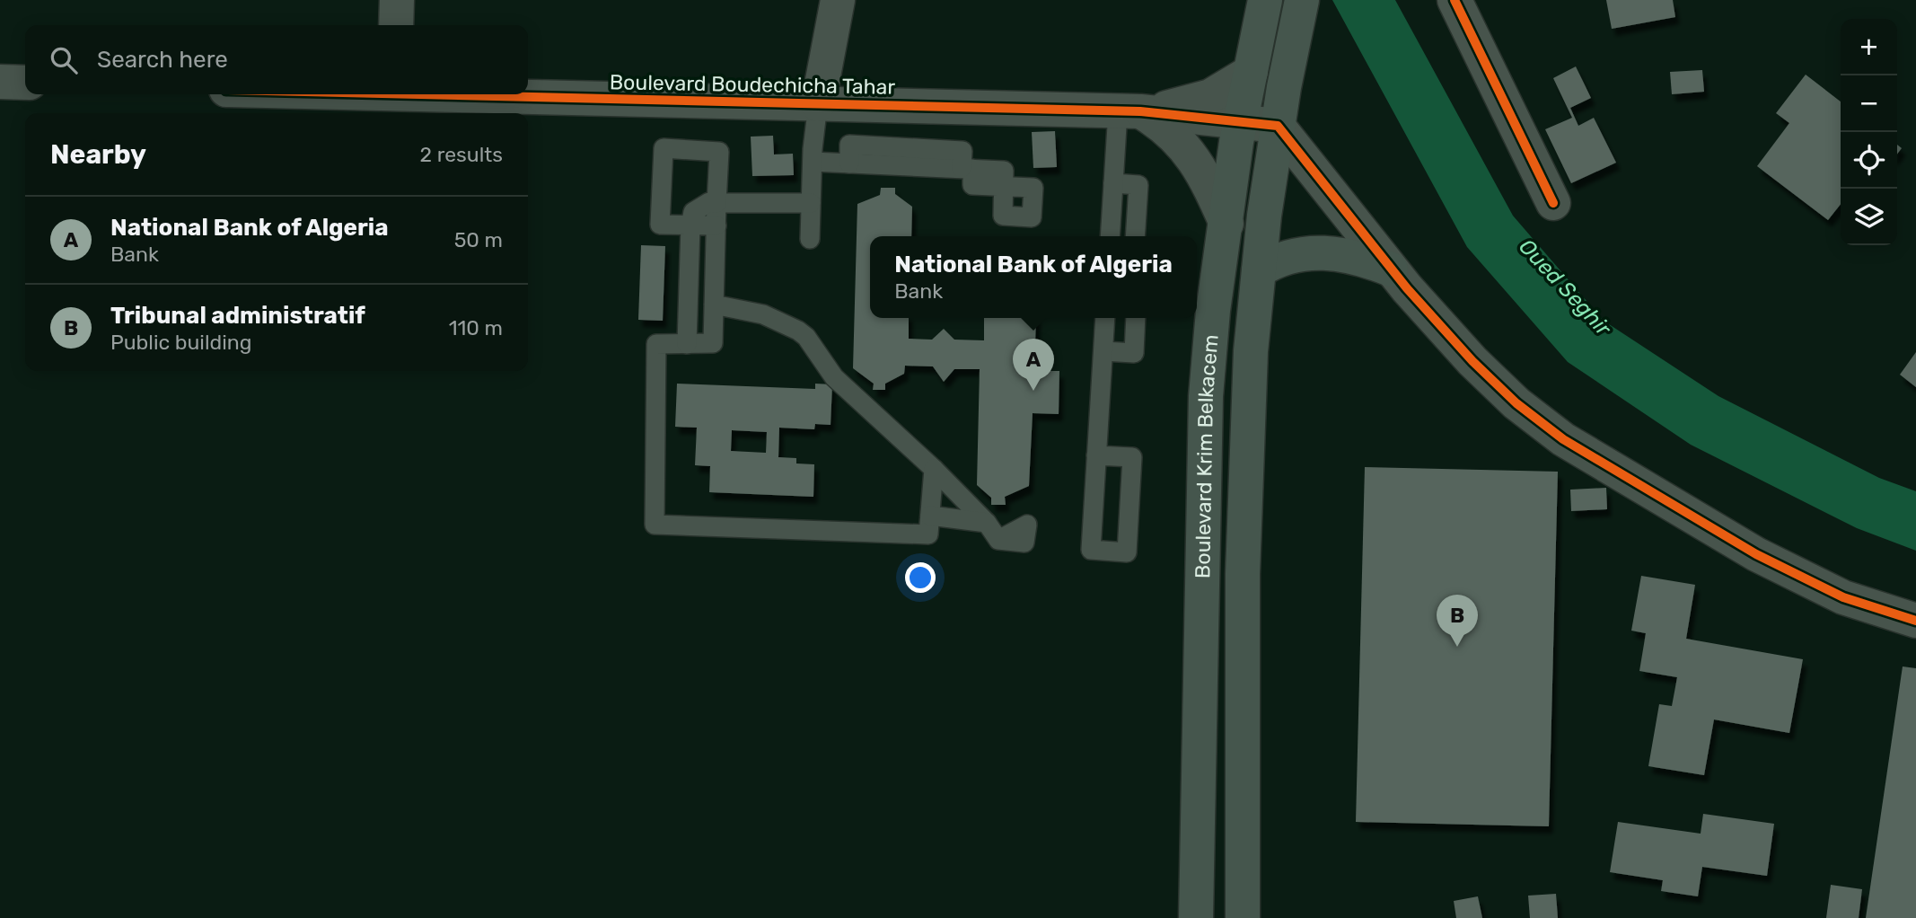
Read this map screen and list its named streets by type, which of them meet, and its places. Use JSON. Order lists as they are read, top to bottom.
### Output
{
  "streets": {
    "main road": ["Boulevard Krim Belkacem"],
    "street": ["Boulevard Boudechicha Tahar"]
  },
  "crossings": [
    ["Boulevard Boudechicha Tahar", "Boulevard Krim Belkacem"]
  ],
  "water": ["Oued Seghir"],
  "page": {
    "map_buttons": ["+", "−"],
    "search": "Search here",
    "heading": ["Nearby", "2 results"],
    "list": [
      {
        "mark": "A",
        "name": "National Bank of Algeria",
        "note": "Bank",
        "value": "50 m"
      },
      {
        "mark": "B",
        "name": "Tribunal administratif",
        "note": "Public building",
        "value": "110 m"
      }
    ],
    "popup": ["National Bank of Algeria", "Bank"],
    "pins": ["A", "B"]
  }
}
